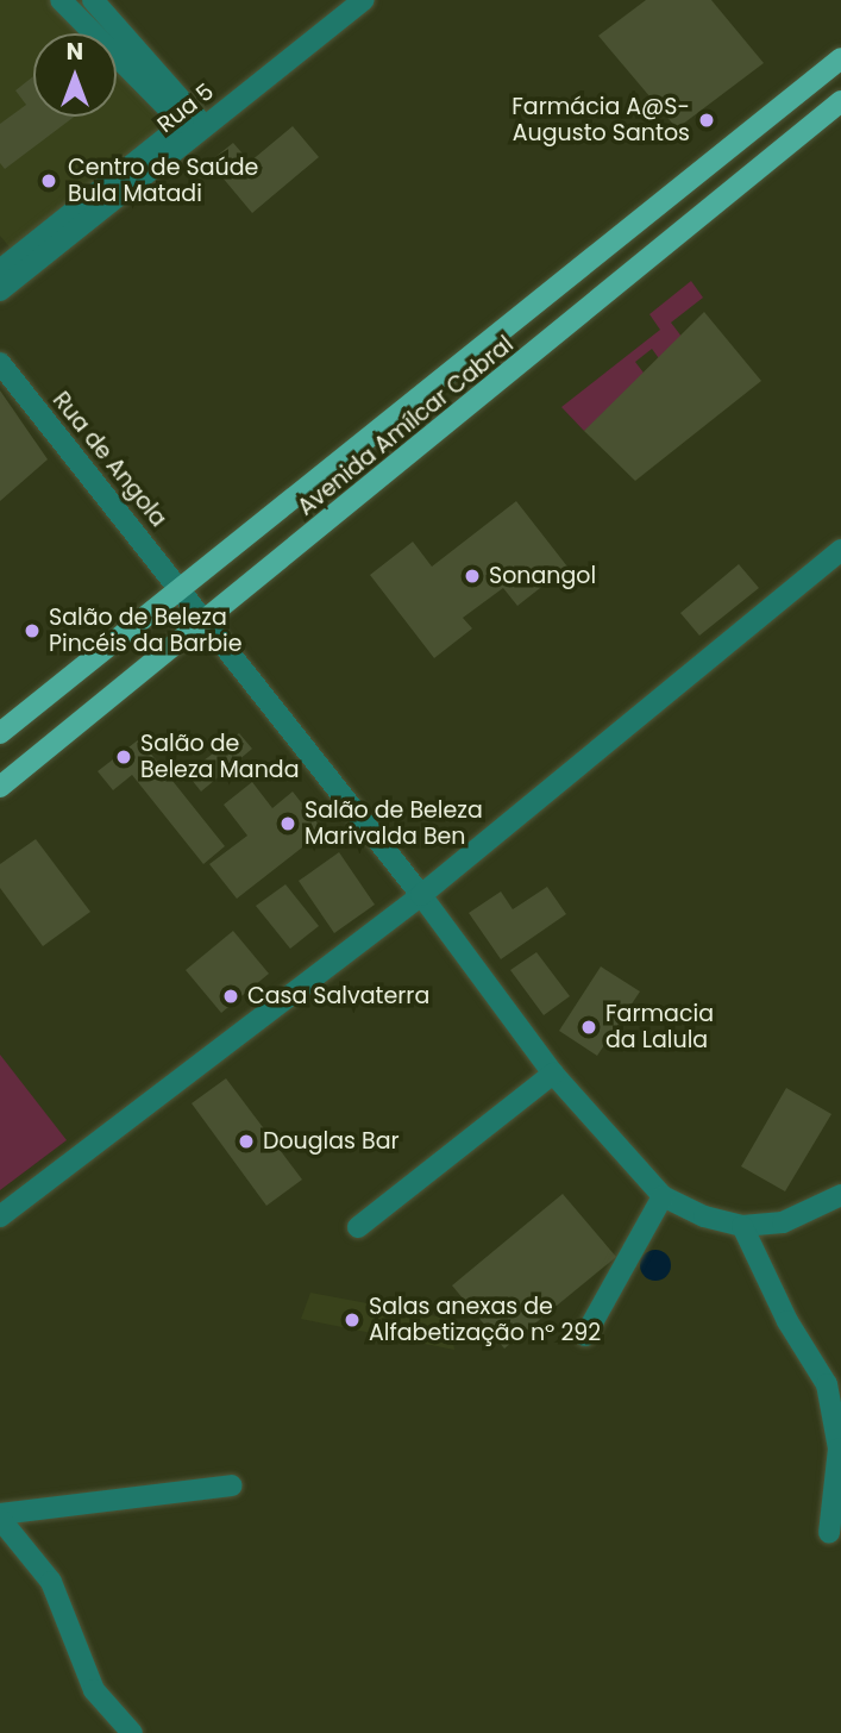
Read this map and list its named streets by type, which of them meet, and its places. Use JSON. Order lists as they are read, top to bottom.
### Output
{
  "streets": {
    "main road": ["Avenida Amílcar Cabral"],
    "street": ["Rua 5", "Rua de Angola"]
  },
  "crossings": [
    ["Avenida Amílcar Cabral", "Rua de Angola"]
  ],
  "places": [
    "Farmácia A@S- Augusto Santos",
    "Centro de Saúde Bula Matadi",
    "Sonangol",
    "Salão de Beleza Pincéis da Barbie",
    "Salão de Beleza Manda",
    "Salão de Beleza Marivalda Ben",
    "Casa Salvaterra",
    "Farmacia da Lalula",
    "Douglas Bar",
    "Salas anexas de Alfabetização nº 292"
  ],
  "north": "top"
}
